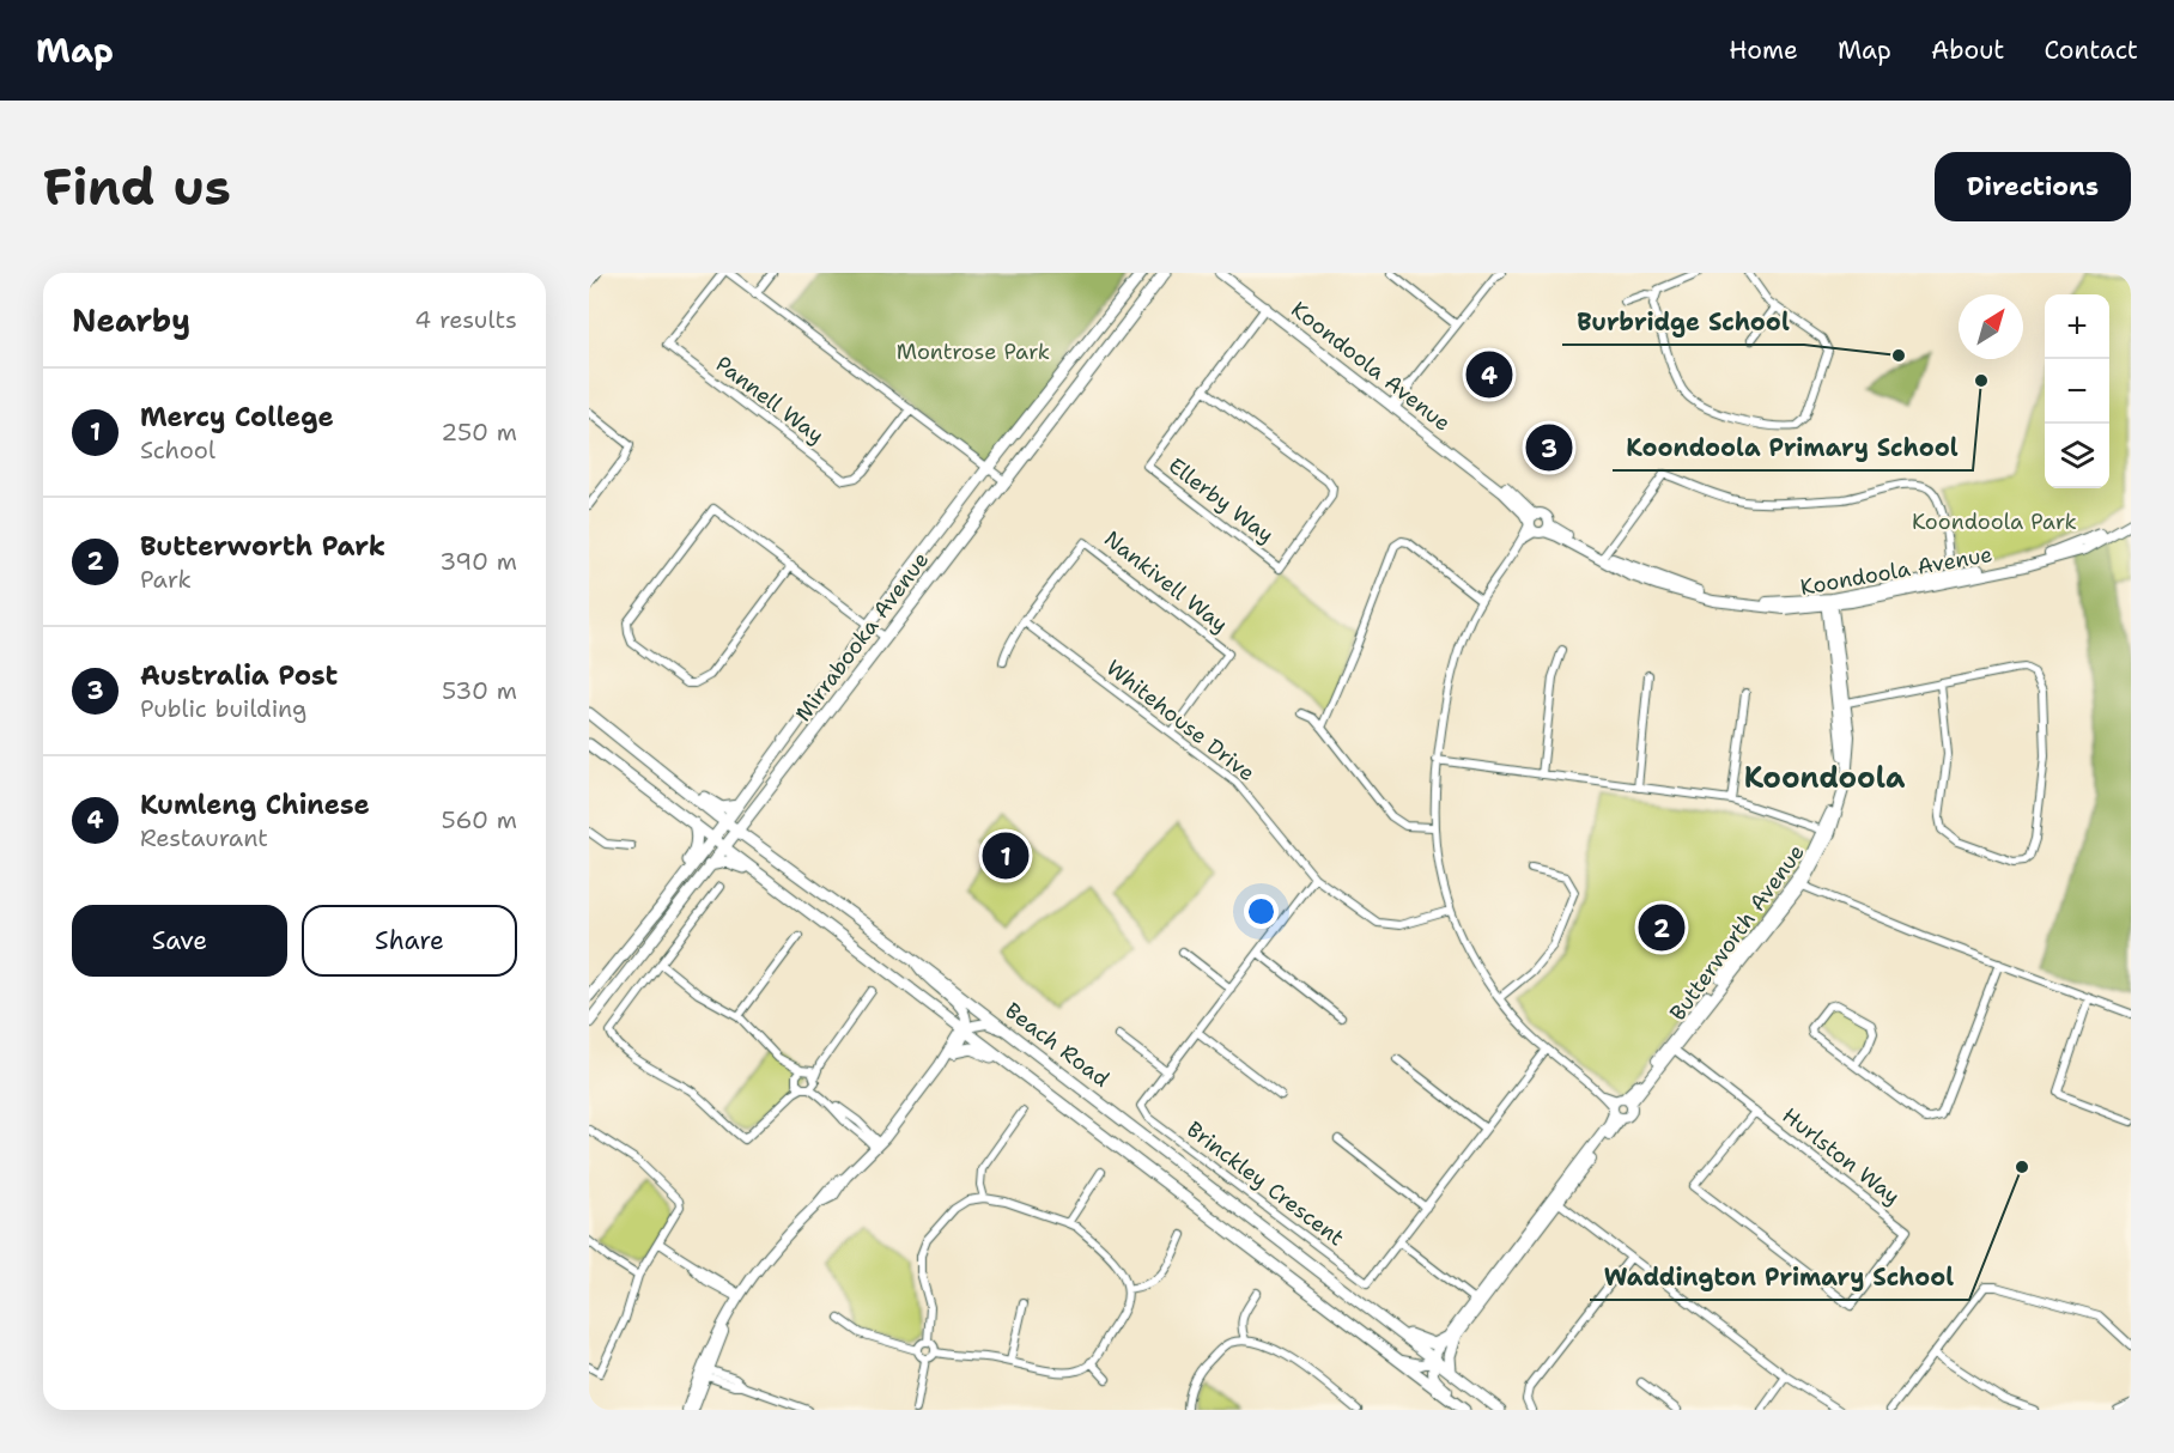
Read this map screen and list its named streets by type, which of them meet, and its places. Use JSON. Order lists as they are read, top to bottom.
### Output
{
  "streets": {
    "main road": ["Mirrabooka Avenue", "Beach Road"],
    "street": [
      "Koondoola Avenue",
      "Pannell Way",
      "Ellerby Way",
      "Nankivell Way",
      "Whitehouse Drive",
      "Butterworth Avenue",
      "Hurlston Way",
      "Brinckley Crescent"
    ]
  },
  "crossings": [
    ["Koondoola Avenue", "Ellerby Way"],
    ["Koondoola Avenue", "Butterworth Avenue"],
    ["Nankivell Way", "Whitehouse Drive"],
    ["Mirrabooka Avenue", "Beach Road"],
    ["Whitehouse Drive", "Brinckley Crescent"],
    ["Butterworth Avenue", "Beach Road"],
    ["Butterworth Avenue", "Hurlston Way"]
  ],
  "districts": ["Koondoola"],
  "parks": ["Montrose Park", "Koondoola Park"],
  "places": ["Burbridge School", "Koondoola Primary School", "Waddington Primary School"],
  "north": "top right",
  "page": {
    "header": "Map",
    "nav": [
      "Home",
      "Map",
      "About",
      "Contact"
    ],
    "buttons": [
      "Directions",
      ["Save", "Share"]
    ],
    "title": "Find us",
    "heading": ["Nearby", "4 results"],
    "map_buttons": ["+", "−"],
    "pins": [
      "4",
      "3",
      "1",
      "2"
    ],
    "list": [
      {
        "mark": "1",
        "name": "Mercy College",
        "note": "School",
        "value": "250 m"
      },
      {
        "mark": "2",
        "name": "Butterworth Park",
        "note": "Park",
        "value": "390 m"
      },
      {
        "mark": "3",
        "name": "Australia Post",
        "note": "Public building",
        "value": "530 m"
      },
      {
        "mark": "4",
        "name": "Kumleng Chinese",
        "note": "Restaurant",
        "value": "560 m"
      }
    ]
  }
}
